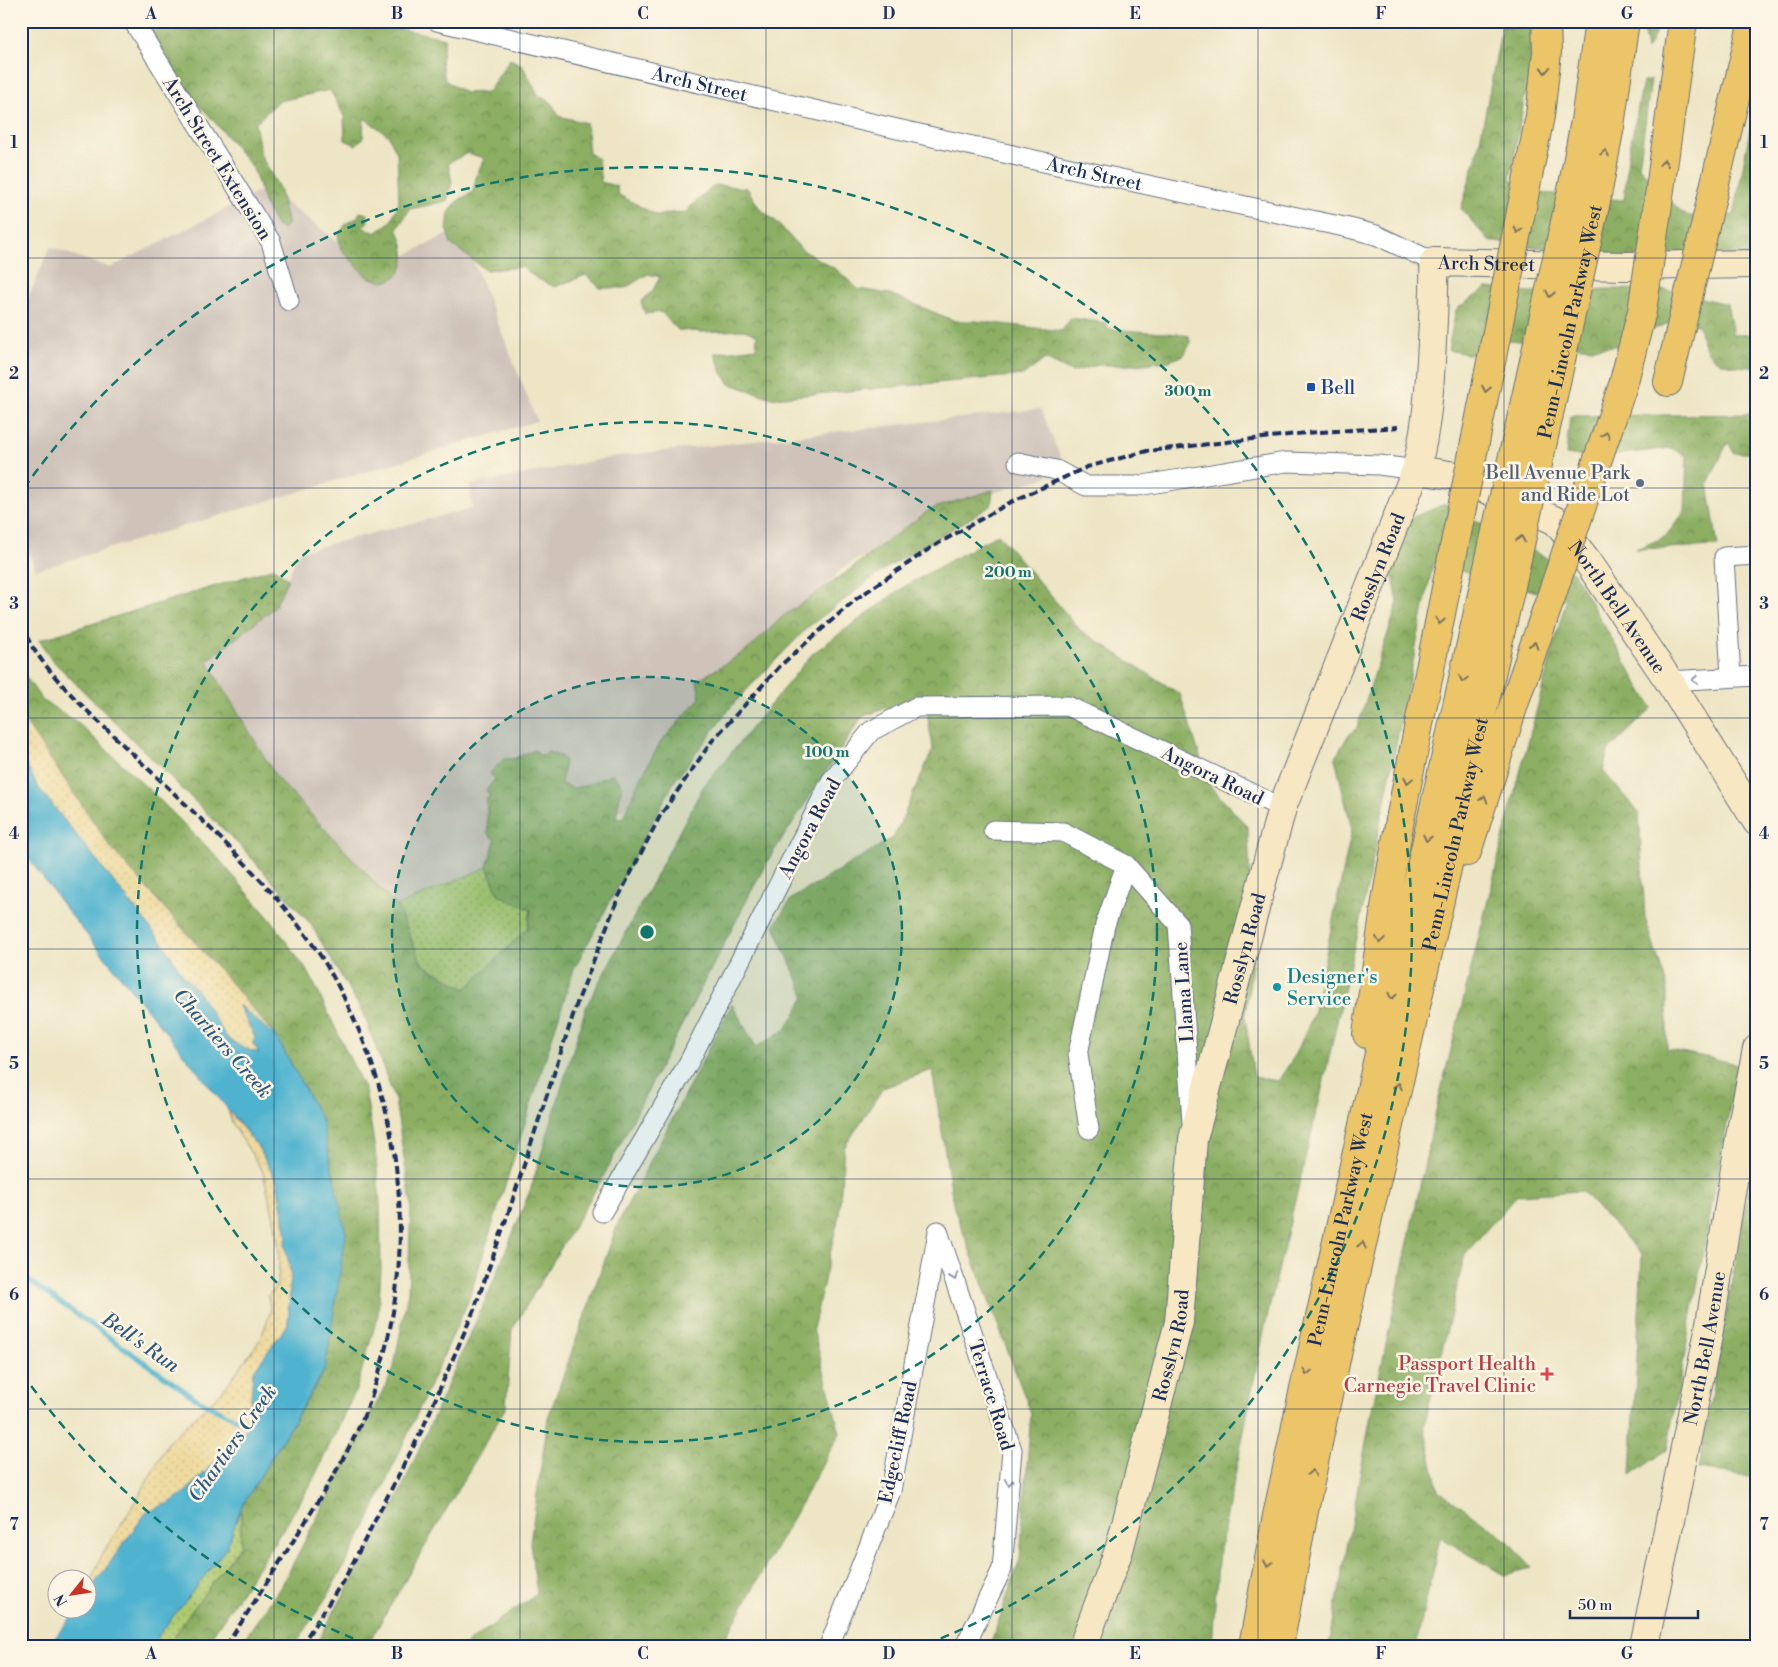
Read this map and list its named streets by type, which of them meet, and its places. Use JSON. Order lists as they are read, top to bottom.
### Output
{
  "streets": {
    "highway": ["Penn-Lincoln Parkway West"],
    "street": [
      "Arch Street",
      "Arch Street Extension",
      "Rosslyn Road",
      "North Bell Avenue",
      "Angora Road",
      "Llama Lane",
      "Terrace Road",
      "Edgecliff Road"
    ]
  },
  "crossings": [
    ["Arch Street", "Rosslyn Road"],
    ["Rosslyn Road", "North Bell Avenue"],
    ["Rosslyn Road", "Angora Road"],
    ["Rosslyn Road", "Llama Lane"],
    ["Terrace Road", "Edgecliff Road"]
  ],
  "one_way": ["Terrace Road"],
  "water": ["Chartiers Creek", "Bell's Run"],
  "places": {
    "transit": ["Bell"],
    "other": ["Bell Avenue Park and Ride Lot", "Designer's Service"],
    "health": ["Passport Health Carnegie Travel Clinic"]
  },
  "scale_bar": "50 m",
  "north": "bottom left",
  "grid": {
    "columns": [
      "A",
      "B",
      "C",
      "D",
      "E",
      "F",
      "G"
    ],
    "rows": [
      "1",
      "2",
      "3",
      "4",
      "5",
      "6",
      "7"
    ]
  },
  "rings": ["300 m", "200 m", "100 m"]
}
